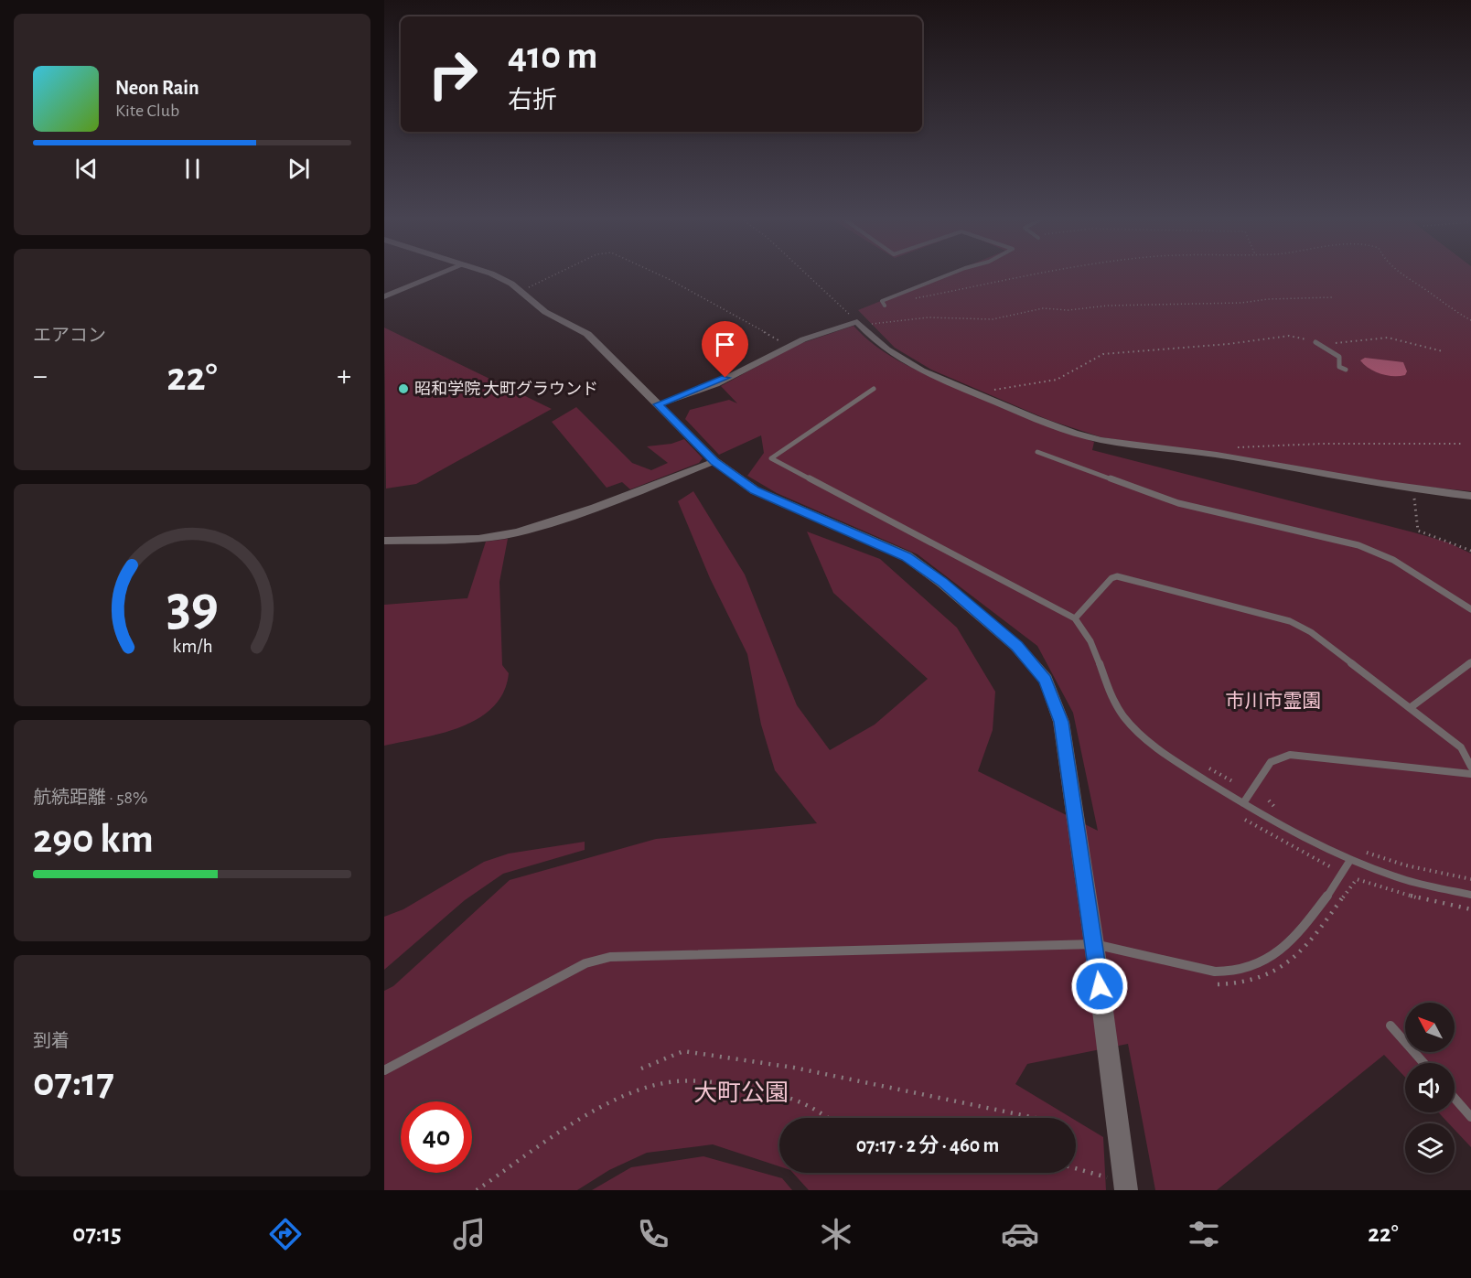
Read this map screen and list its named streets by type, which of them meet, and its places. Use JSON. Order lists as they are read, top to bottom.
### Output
{
  "parks": ["市川市霊園", "大町公園"],
  "places": ["昭和学院 大町グラウンド"],
  "north": "top left",
  "page": {
    "turn": ["410 m", "右折"],
    "song": ["Neon Rain", "Kite Club"],
    "tile": [
      "エアコン",
      ["航続距離 · 58%", "290 km"],
      ["到着", "07:17"]
    ],
    "heat": ["−", "22°", "+"],
    "limit": "40",
    "trip": "07:17 · 2 分 · 460 m",
    "tabs": ["07:15", "22°"],
    "gauge": ["39", "km/h"]
  }
}
